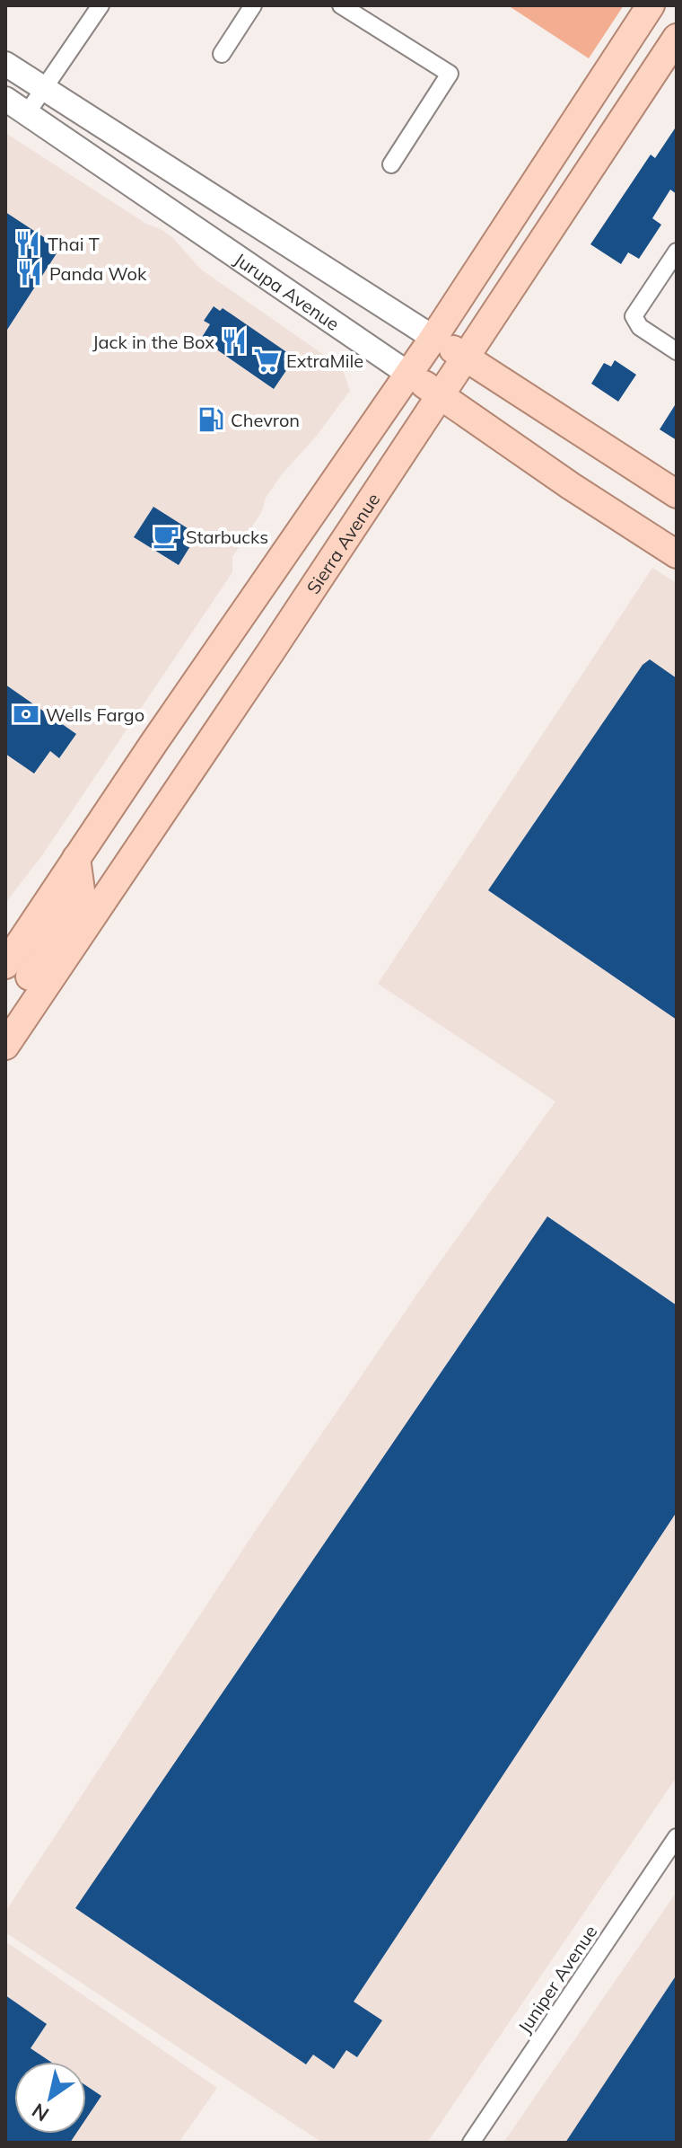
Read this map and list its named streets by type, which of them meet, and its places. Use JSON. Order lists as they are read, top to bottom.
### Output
{
  "streets": {
    "main road": ["Jurupa Avenue", "Sierra Avenue"],
    "street": ["Juniper Avenue"]
  },
  "crossings": [
    ["Jurupa Avenue", "Sierra Avenue"]
  ],
  "places": {
    "restaurant": ["Thai T", "Panda Wok", "Jack in the Box"],
    "supermarket": ["ExtraMile"],
    "fuel station": ["Chevron"],
    "cafe": ["Starbucks"],
    "bank": ["Wells Fargo"]
  },
  "north": "bottom left"
}
